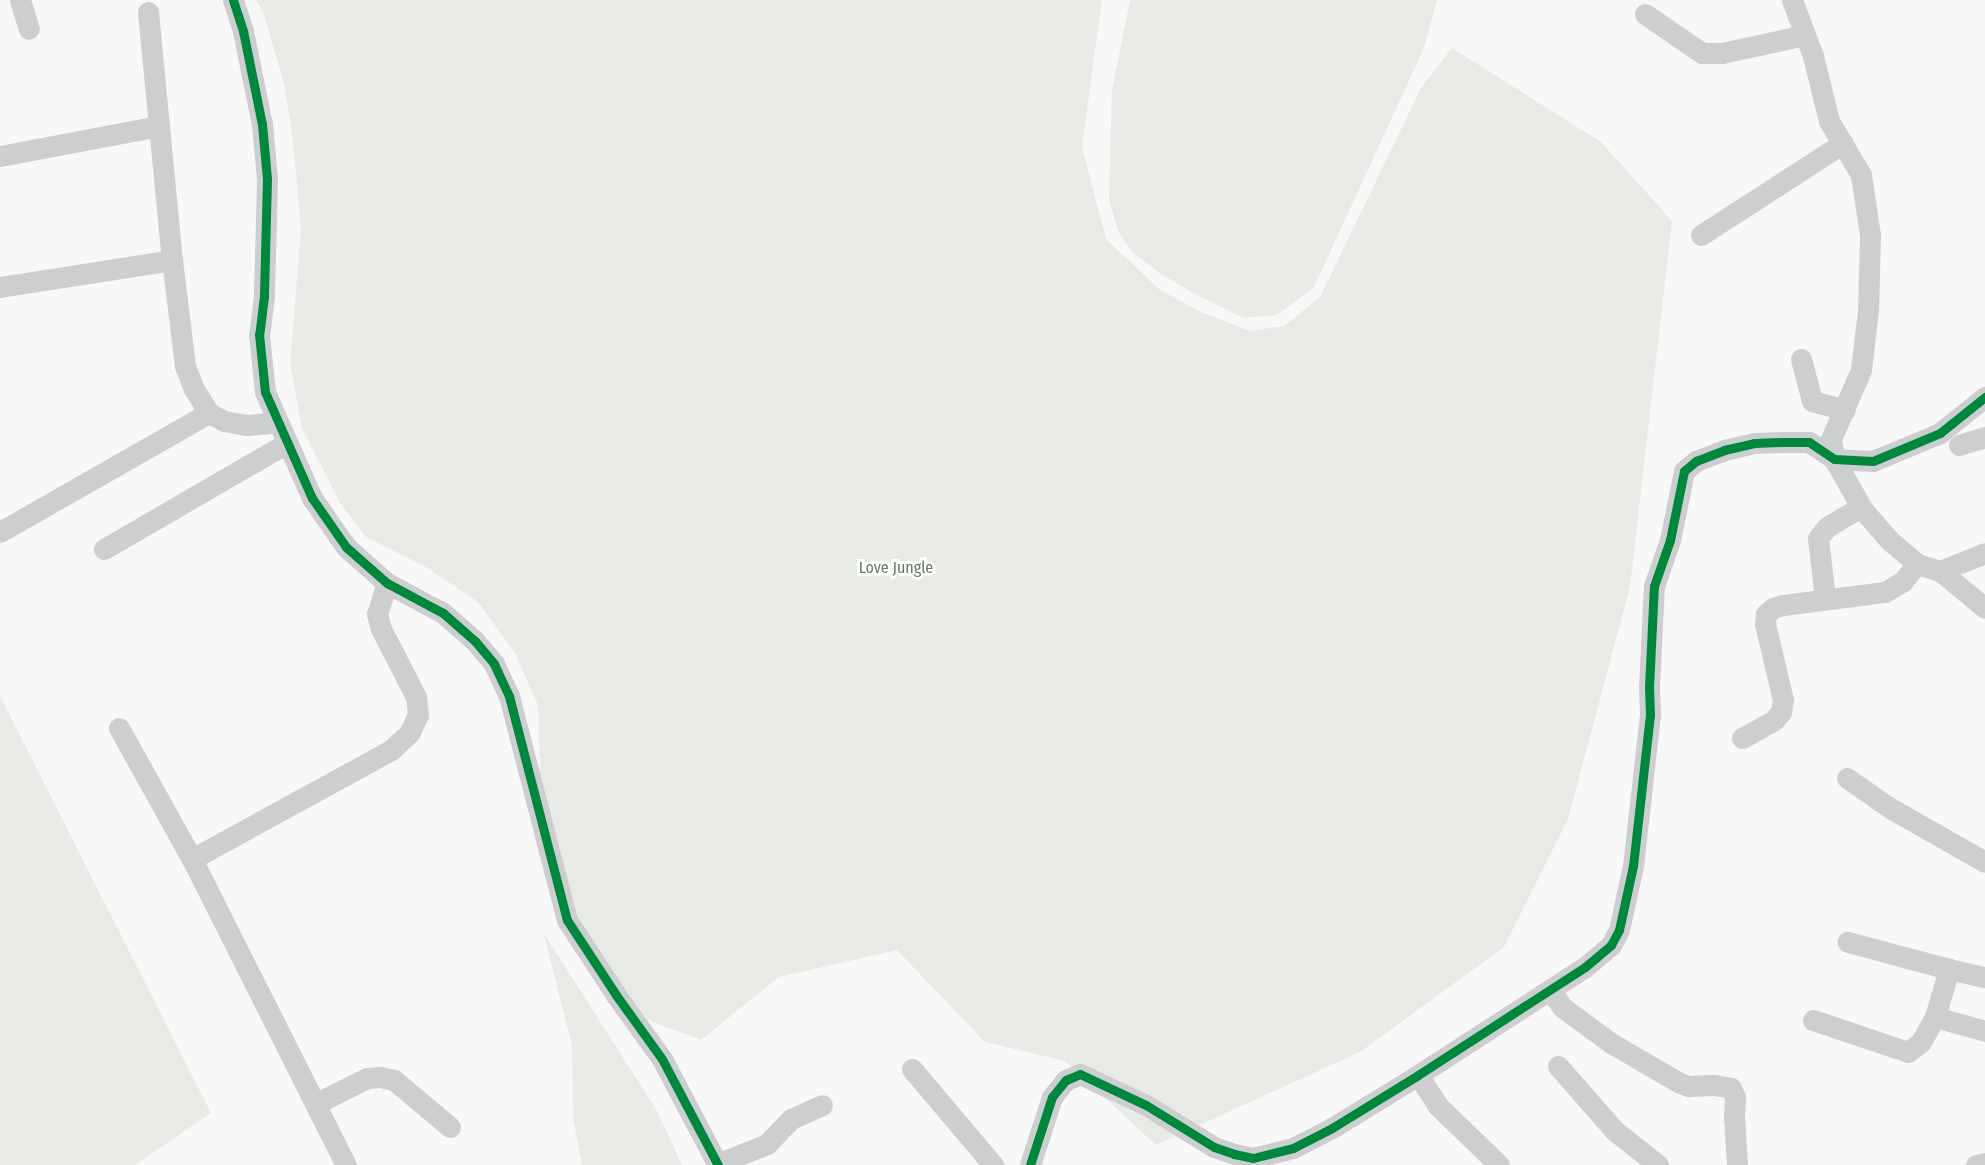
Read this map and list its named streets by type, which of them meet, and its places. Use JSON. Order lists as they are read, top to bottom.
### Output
{
  "parks": ["Love Jungle"]
}
